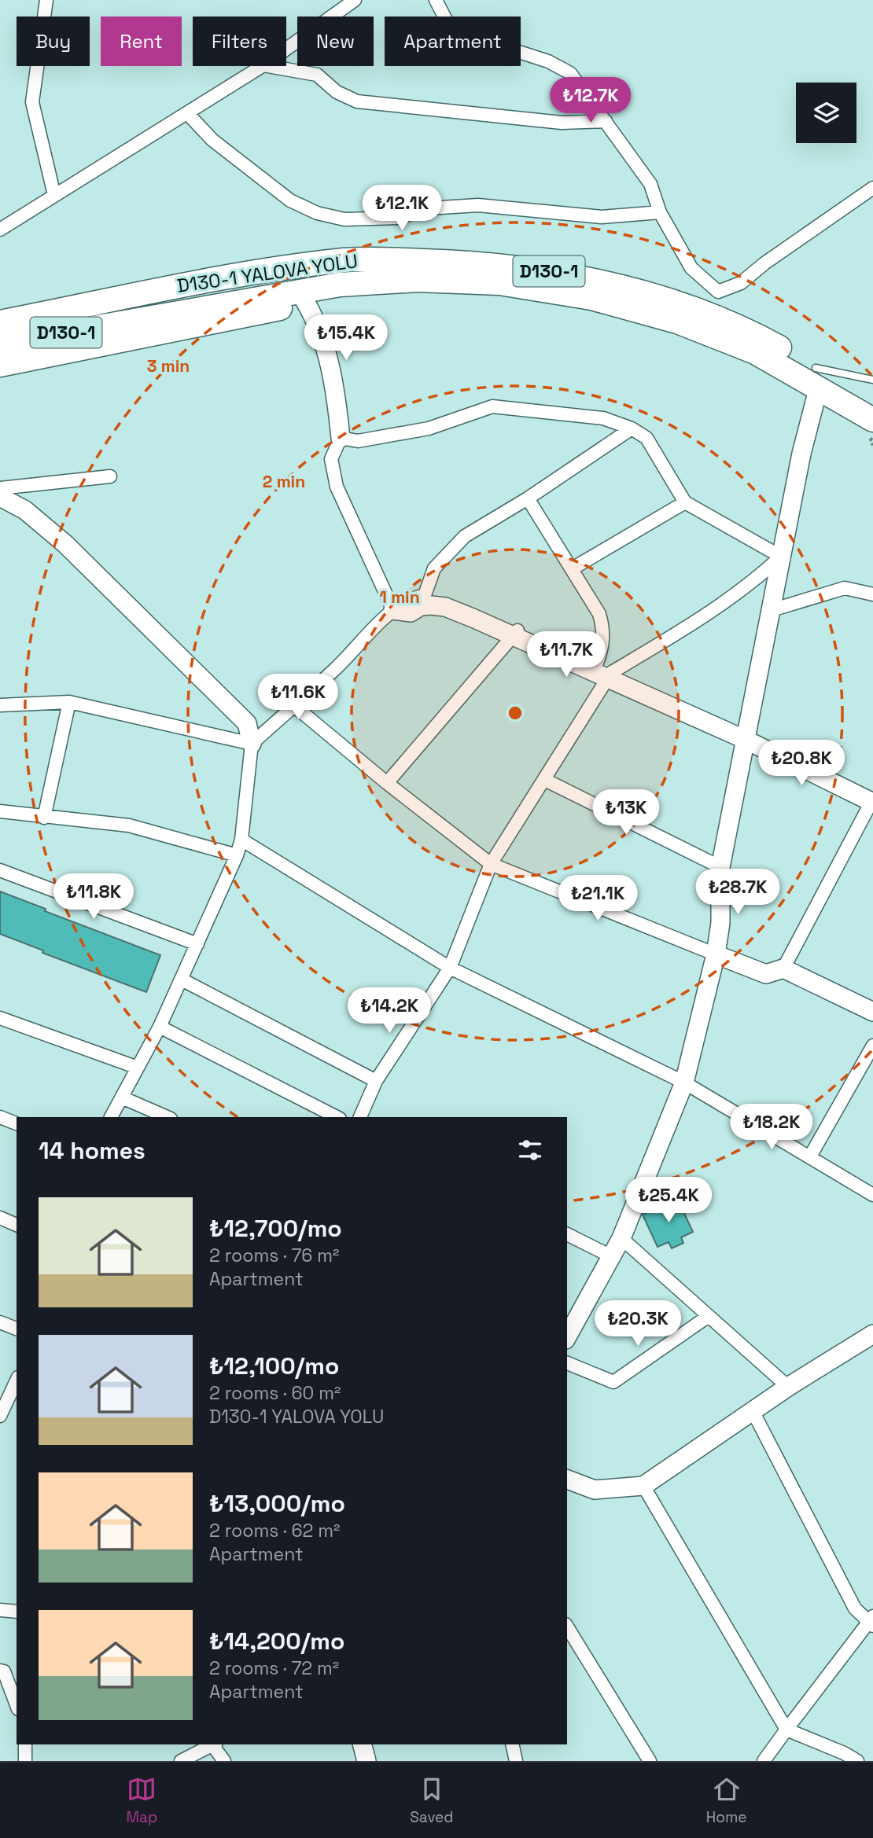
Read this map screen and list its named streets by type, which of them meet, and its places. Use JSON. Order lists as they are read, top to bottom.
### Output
{
  "streets": {
    "highway": ["D130-1", "D130-1 YALOVA YOLU"]
  },
  "crossings": [
    ["D130-1", "D130-1 YALOVA YOLU"]
  ],
  "page": {
    "chip": [
      "Buy",
      "Rent",
      "Filters",
      "New",
      "Apartment"
    ],
    "price": [
      "₺12.7K",
      "₺12.1K",
      "₺15.4K",
      "₺11.7K",
      "₺11.6K",
      "₺20.8K",
      "₺13K",
      "₺28.7K",
      "₺11.8K",
      "₺21.1K",
      "₺14.2K",
      "₺18.2K",
      "₺25.4K",
      "₺20.3K"
    ],
    "heading": "14 homes",
    "list": [
      {
        "name": "₺12,700/mo",
        "note": "2 rooms · 76 m² · Apartment"
      },
      {
        "name": "₺12,100/mo",
        "note": "2 rooms · 60 m² · D130-1 YALOVA YOLU"
      },
      {
        "name": "₺13,000/mo",
        "note": "2 rooms · 62 m² · Apartment"
      },
      {
        "name": "₺14,200/mo",
        "note": "2 rooms · 72 m² · Apartment"
      }
    ],
    "tabs": ["Map", "Saved", "Home"]
  },
  "rings": ["3 min", "2 min", "1 min"]
}
